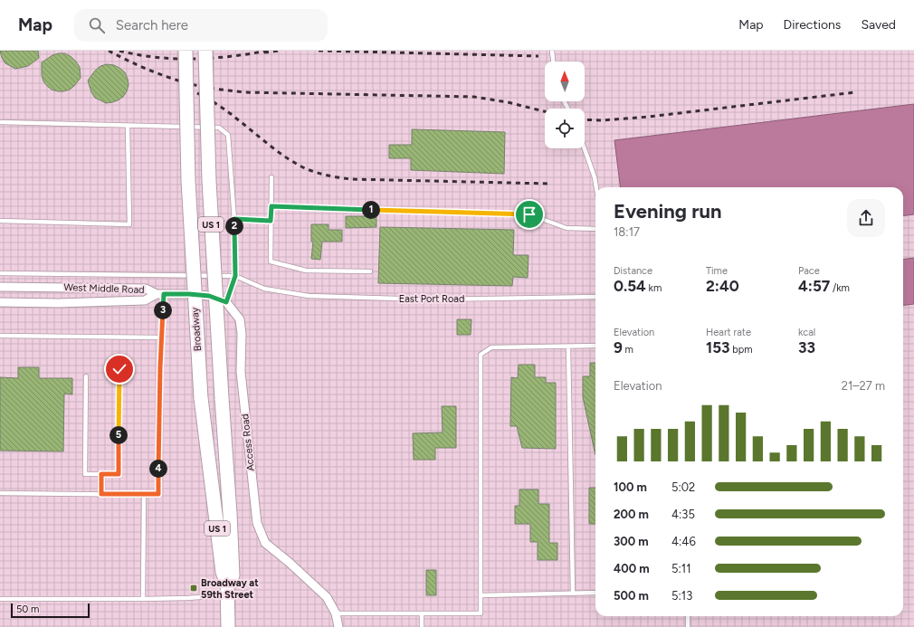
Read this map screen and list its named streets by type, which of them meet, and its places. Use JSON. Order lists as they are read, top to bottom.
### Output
{
  "streets": {
    "main road": ["US 1", "Broadway"],
    "street": ["West Middle Road", "Access Road"],
    "lane": ["East Port Road"]
  },
  "places": {
    "transit": ["Broadway at 59th Street"]
  },
  "scale_bar": "50 m",
  "north": "top",
  "page": {
    "header": "Map",
    "search": "Search here",
    "nav": ["Map", "Directions", "Saved"],
    "heading": ["Evening run", "18:17"],
    "pins": [
      "1",
      "2",
      "3",
      "5",
      "4"
    ],
    "stats": [
      ["Distance", "0.54 km"],
      ["Time", "2:40"],
      ["Pace", "4:57 /km"],
      ["Elevation", "9 m"],
      ["Heart rate", "153 bpm"],
      ["kcal", "33"]
    ],
    "chart": ["Elevation", "21–27 m"],
    "list": [
      {
        "name": "100 m",
        "note": "5:02"
      },
      {
        "name": "200 m",
        "note": "4:35"
      },
      {
        "name": "300 m",
        "note": "4:46"
      },
      {
        "name": "400 m",
        "note": "5:11"
      },
      {
        "name": "500 m",
        "note": "5:13"
      }
    ],
    "scale": "50 m"
  }
}
